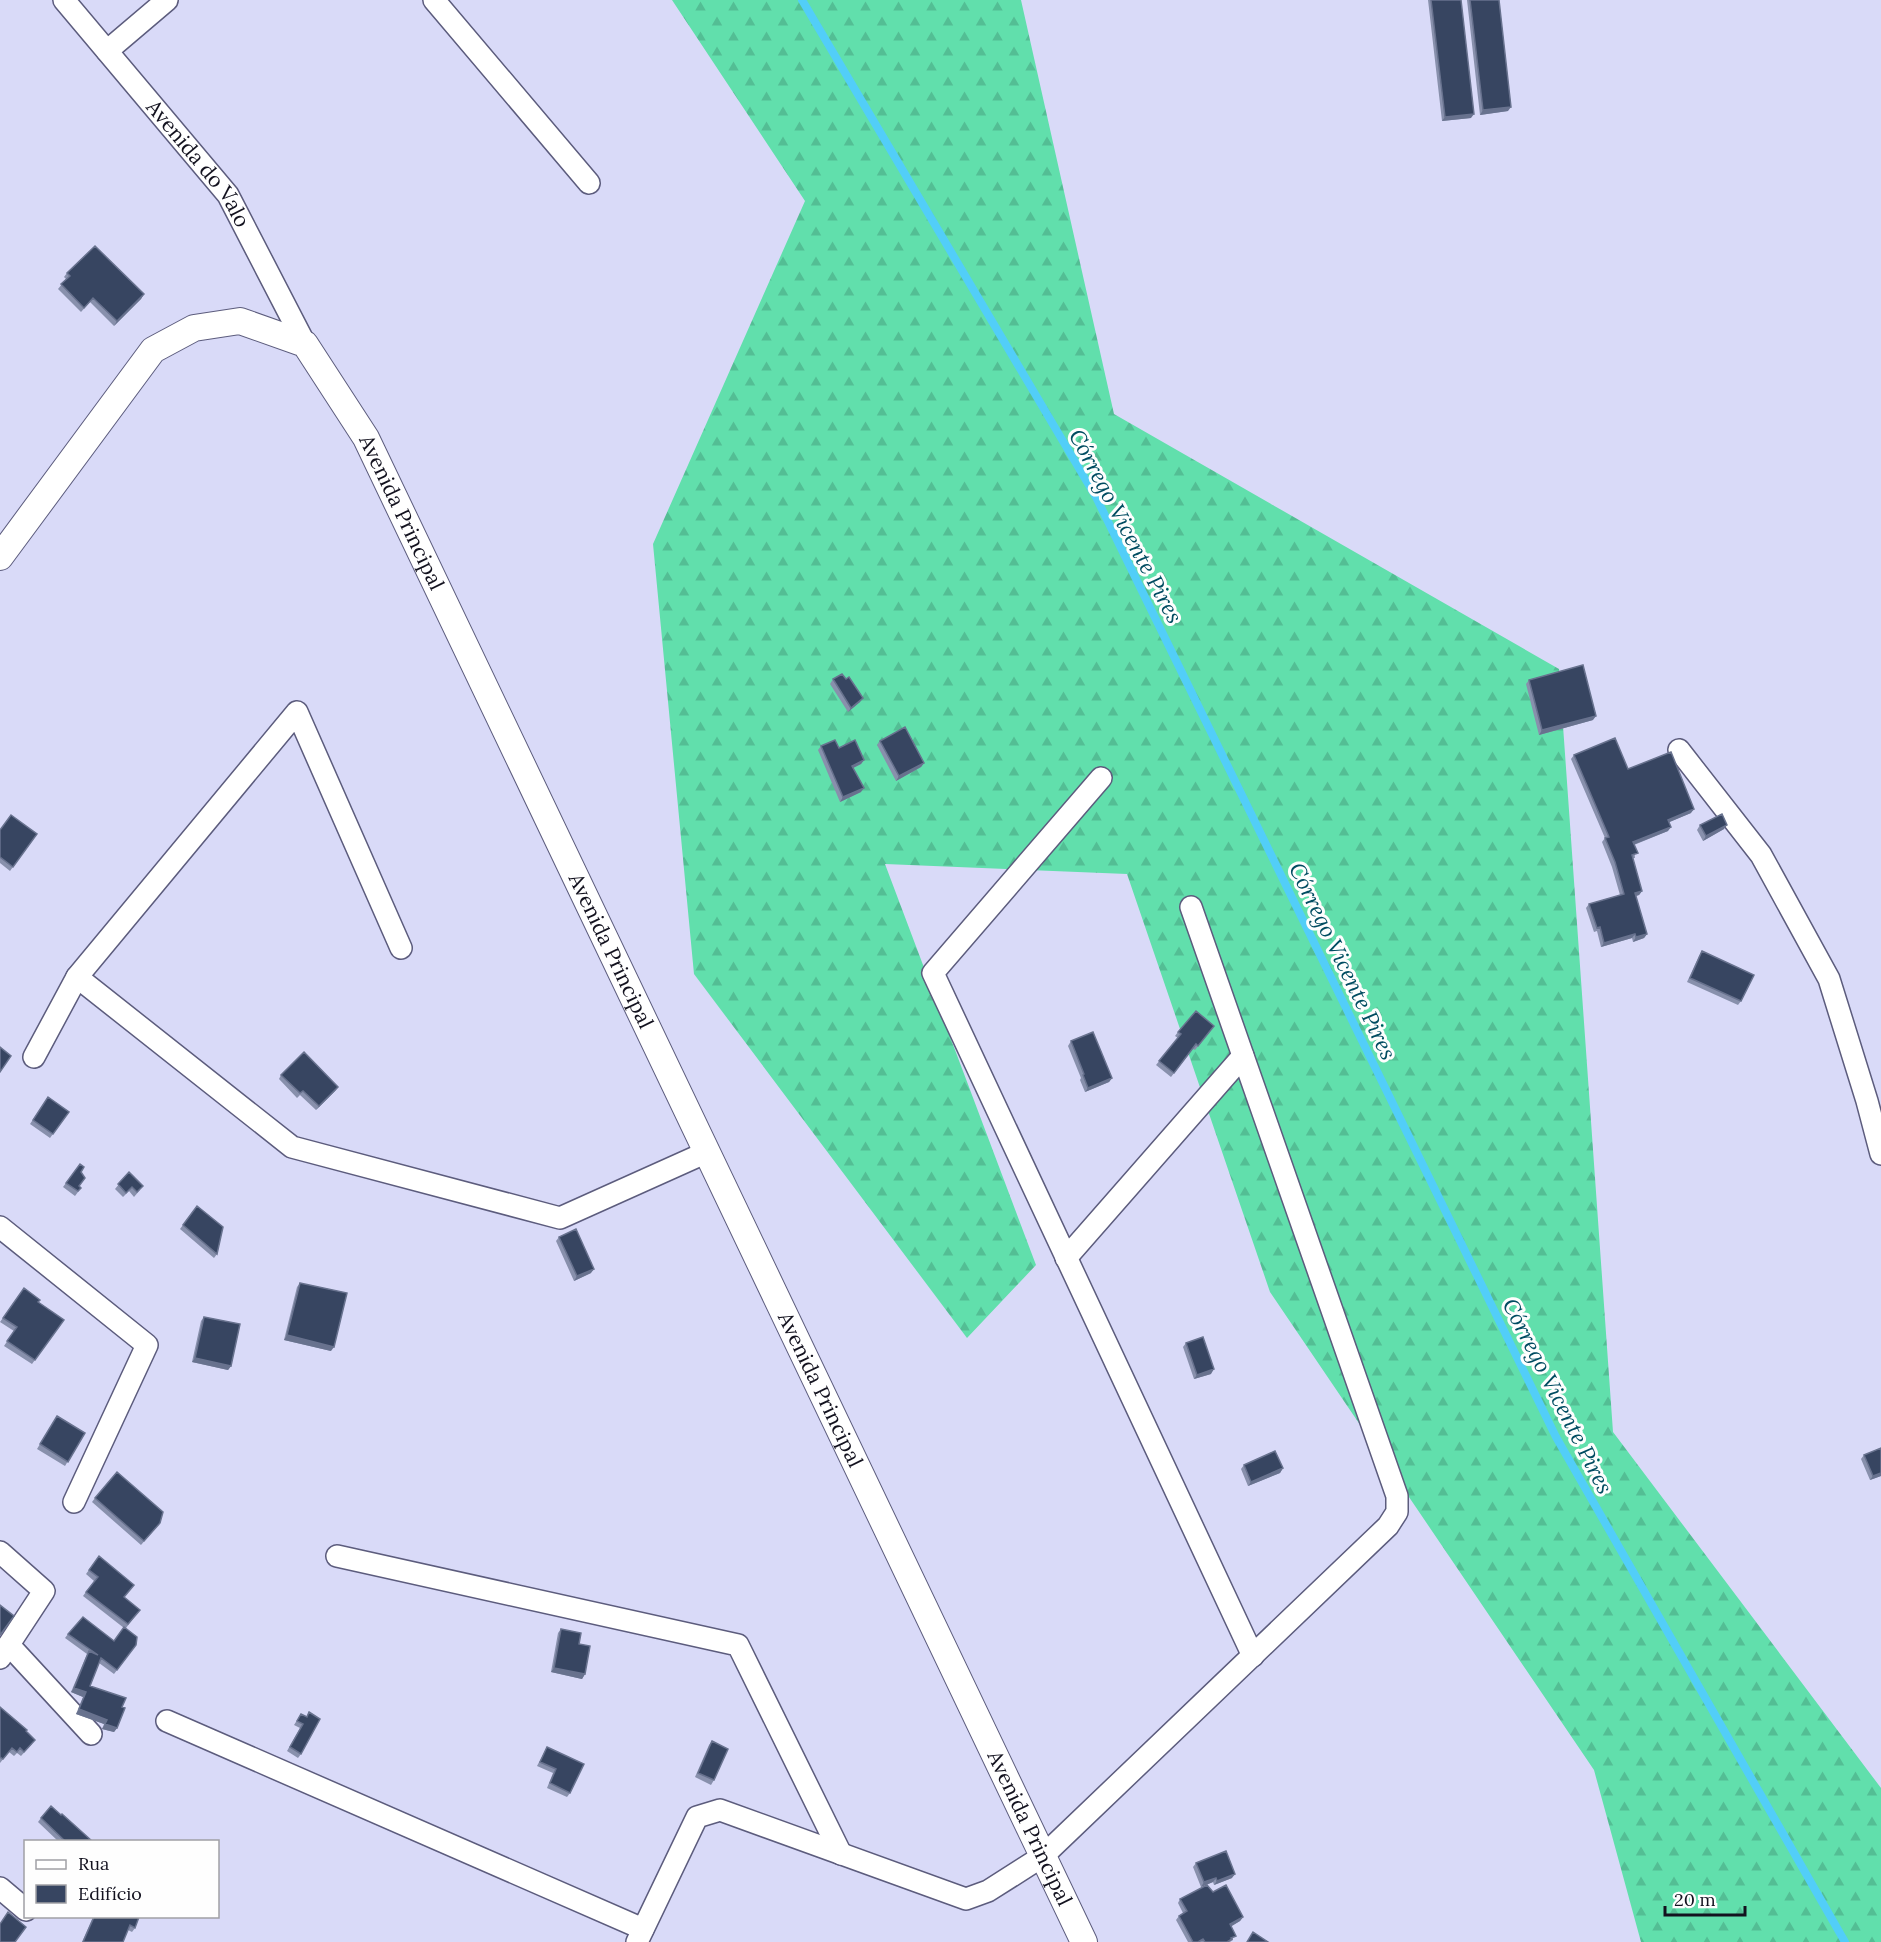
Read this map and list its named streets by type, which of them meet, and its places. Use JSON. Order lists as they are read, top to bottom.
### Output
{
  "streets": {
    "street": ["Avenida do Valo", "Avenida Principal"]
  },
  "crossings": [
    ["Avenida do Valo", "Avenida Principal"]
  ],
  "water": ["Córrego Vicente Pires"],
  "legend": ["Rua", "Edifício"],
  "scale_bar": "20 m"
}
